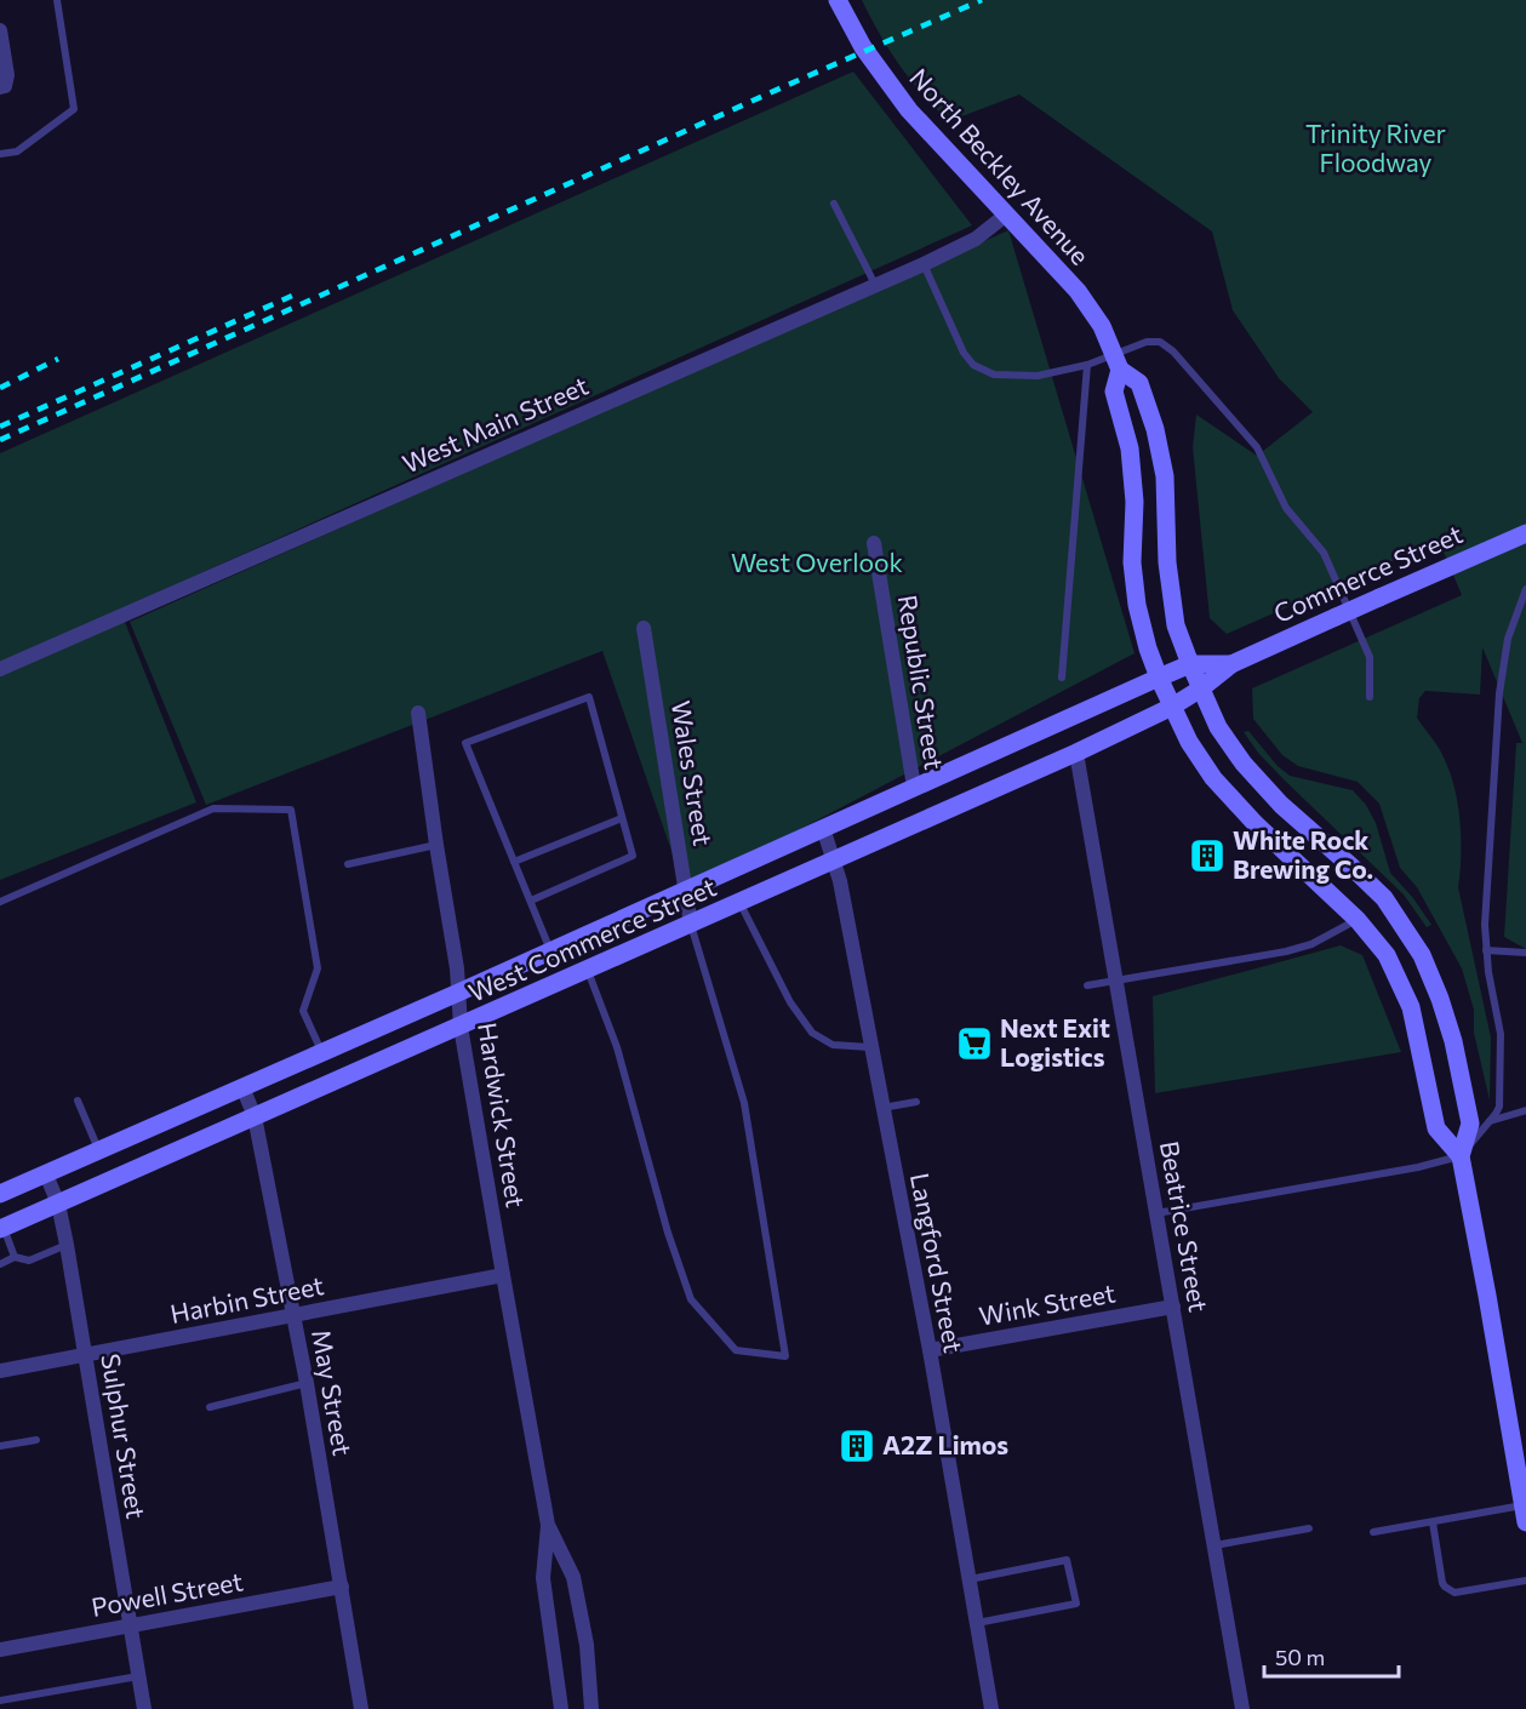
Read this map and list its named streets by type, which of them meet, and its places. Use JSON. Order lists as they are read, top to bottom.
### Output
{
  "streets": {
    "main road": ["North Beckley Avenue", "Commerce Street", "West Commerce Street"],
    "street": [
      "West Main Street",
      "Republic Street",
      "Wales Street",
      "Hardwick Street",
      "Beatrice Street",
      "Langford Street",
      "Harbin Street",
      "Wink Street",
      "May Street",
      "Sulphur Street",
      "Powell Street"
    ]
  },
  "crossings": [
    ["North Beckley Avenue", "West Main Street"],
    ["North Beckley Avenue", "Commerce Street"],
    ["North Beckley Avenue", "West Commerce Street"],
    ["Commerce Street", "West Commerce Street"],
    ["Republic Street", "West Commerce Street"],
    ["Wales Street", "West Commerce Street"],
    ["West Commerce Street", "Hardwick Street"],
    ["West Commerce Street", "Beatrice Street"],
    ["West Commerce Street", "Langford Street"],
    ["West Commerce Street", "May Street"],
    ["West Commerce Street", "Sulphur Street"],
    ["Hardwick Street", "Harbin Street"],
    ["Beatrice Street", "Wink Street"],
    ["Langford Street", "Wink Street"],
    ["Harbin Street", "May Street"],
    ["Harbin Street", "Sulphur Street"],
    ["May Street", "Powell Street"],
    ["Sulphur Street", "Powell Street"]
  ],
  "parks": ["Trinity River Floodway", "West Overlook"],
  "places": {
    "building": ["White Rock Brewing Co.", "A2Z Limos"],
    "supermarket": ["Next Exit Logistics"]
  },
  "scale_bar": "50 m"
}
